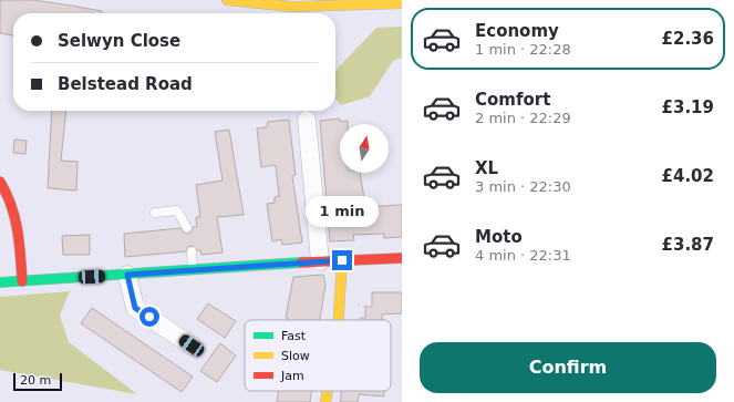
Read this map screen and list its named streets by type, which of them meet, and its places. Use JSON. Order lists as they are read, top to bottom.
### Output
{
  "legend": ["Fast", "Slow", "Jam"],
  "scale_bar": "20 m",
  "north": "top",
  "page": {
    "list": [
      {
        "name": "Economy",
        "note": "1 min · 22:28",
        "value": "£2.36"
      },
      {
        "name": "Comfort",
        "note": "2 min · 22:29",
        "value": "£3.19"
      },
      {
        "name": "XL",
        "note": "3 min · 22:30",
        "value": "£4.02"
      },
      {
        "name": "Moto",
        "note": "4 min · 22:31",
        "value": "£3.87"
      }
    ],
    "banner": ["Selwyn Close", "Belstead Road"],
    "bubble": "1 min",
    "buttons": "Confirm",
    "scale": "20 m"
  }
}
